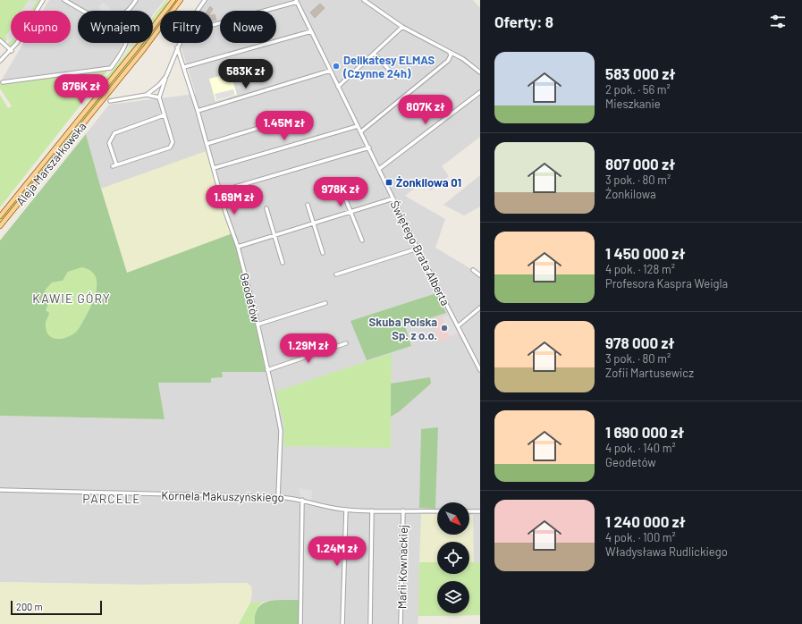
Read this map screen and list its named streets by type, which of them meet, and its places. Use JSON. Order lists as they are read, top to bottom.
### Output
{
  "streets": {
    "main road": ["Aleja Marszałkowska"],
    "street": [
      "Świętego Brata Alberta",
      "Geodetów",
      "Kornela Makuszyńskiego",
      "Marii Kownackiej"
    ]
  },
  "crossings": [
    ["Geodetów", "Kornela Makuszyńskiego"],
    ["Kornela Makuszyńskiego", "Marii Kownackiej"]
  ],
  "districts": ["KAWIE GÓRY", "PARCELE"],
  "places": {
    "other": ["Delikatesy ELMAS (Czynne 24h)", "Skuba Polska Sp. z o.o."],
    "transit": ["Żonkilowa 01"]
  },
  "scale_bar": "200 m",
  "north": "bottom right",
  "page": {
    "heading": "Oferty: 8",
    "chip": [
      "Kupno",
      "Wynajem",
      "Filtry",
      "Nowe"
    ],
    "list": [
      {
        "name": "583 000 zł",
        "note": "2 pok. · 56 m² · Mieszkanie"
      },
      {
        "name": "807 000 zł",
        "note": "3 pok. · 80 m² · Żonkilowa"
      },
      {
        "name": "1 450 000 zł",
        "note": "4 pok. · 128 m² · Profesora Kaspra Weigla"
      },
      {
        "name": "978 000 zł",
        "note": "3 pok. · 80 m² · Zofii Martusewicz"
      },
      {
        "name": "1 690 000 zł",
        "note": "4 pok. · 140 m² · Geodetów"
      },
      {
        "name": "1 240 000 zł",
        "note": "4 pok. · 100 m² · Władysława Rudlickiego"
      }
    ],
    "price": [
      "583K zł",
      "876K zł",
      "807K zł",
      "1.45M zł",
      "978K zł",
      "1.69M zł",
      "1.29M zł",
      "1.24M zł"
    ],
    "scale": "200 m"
  }
}
